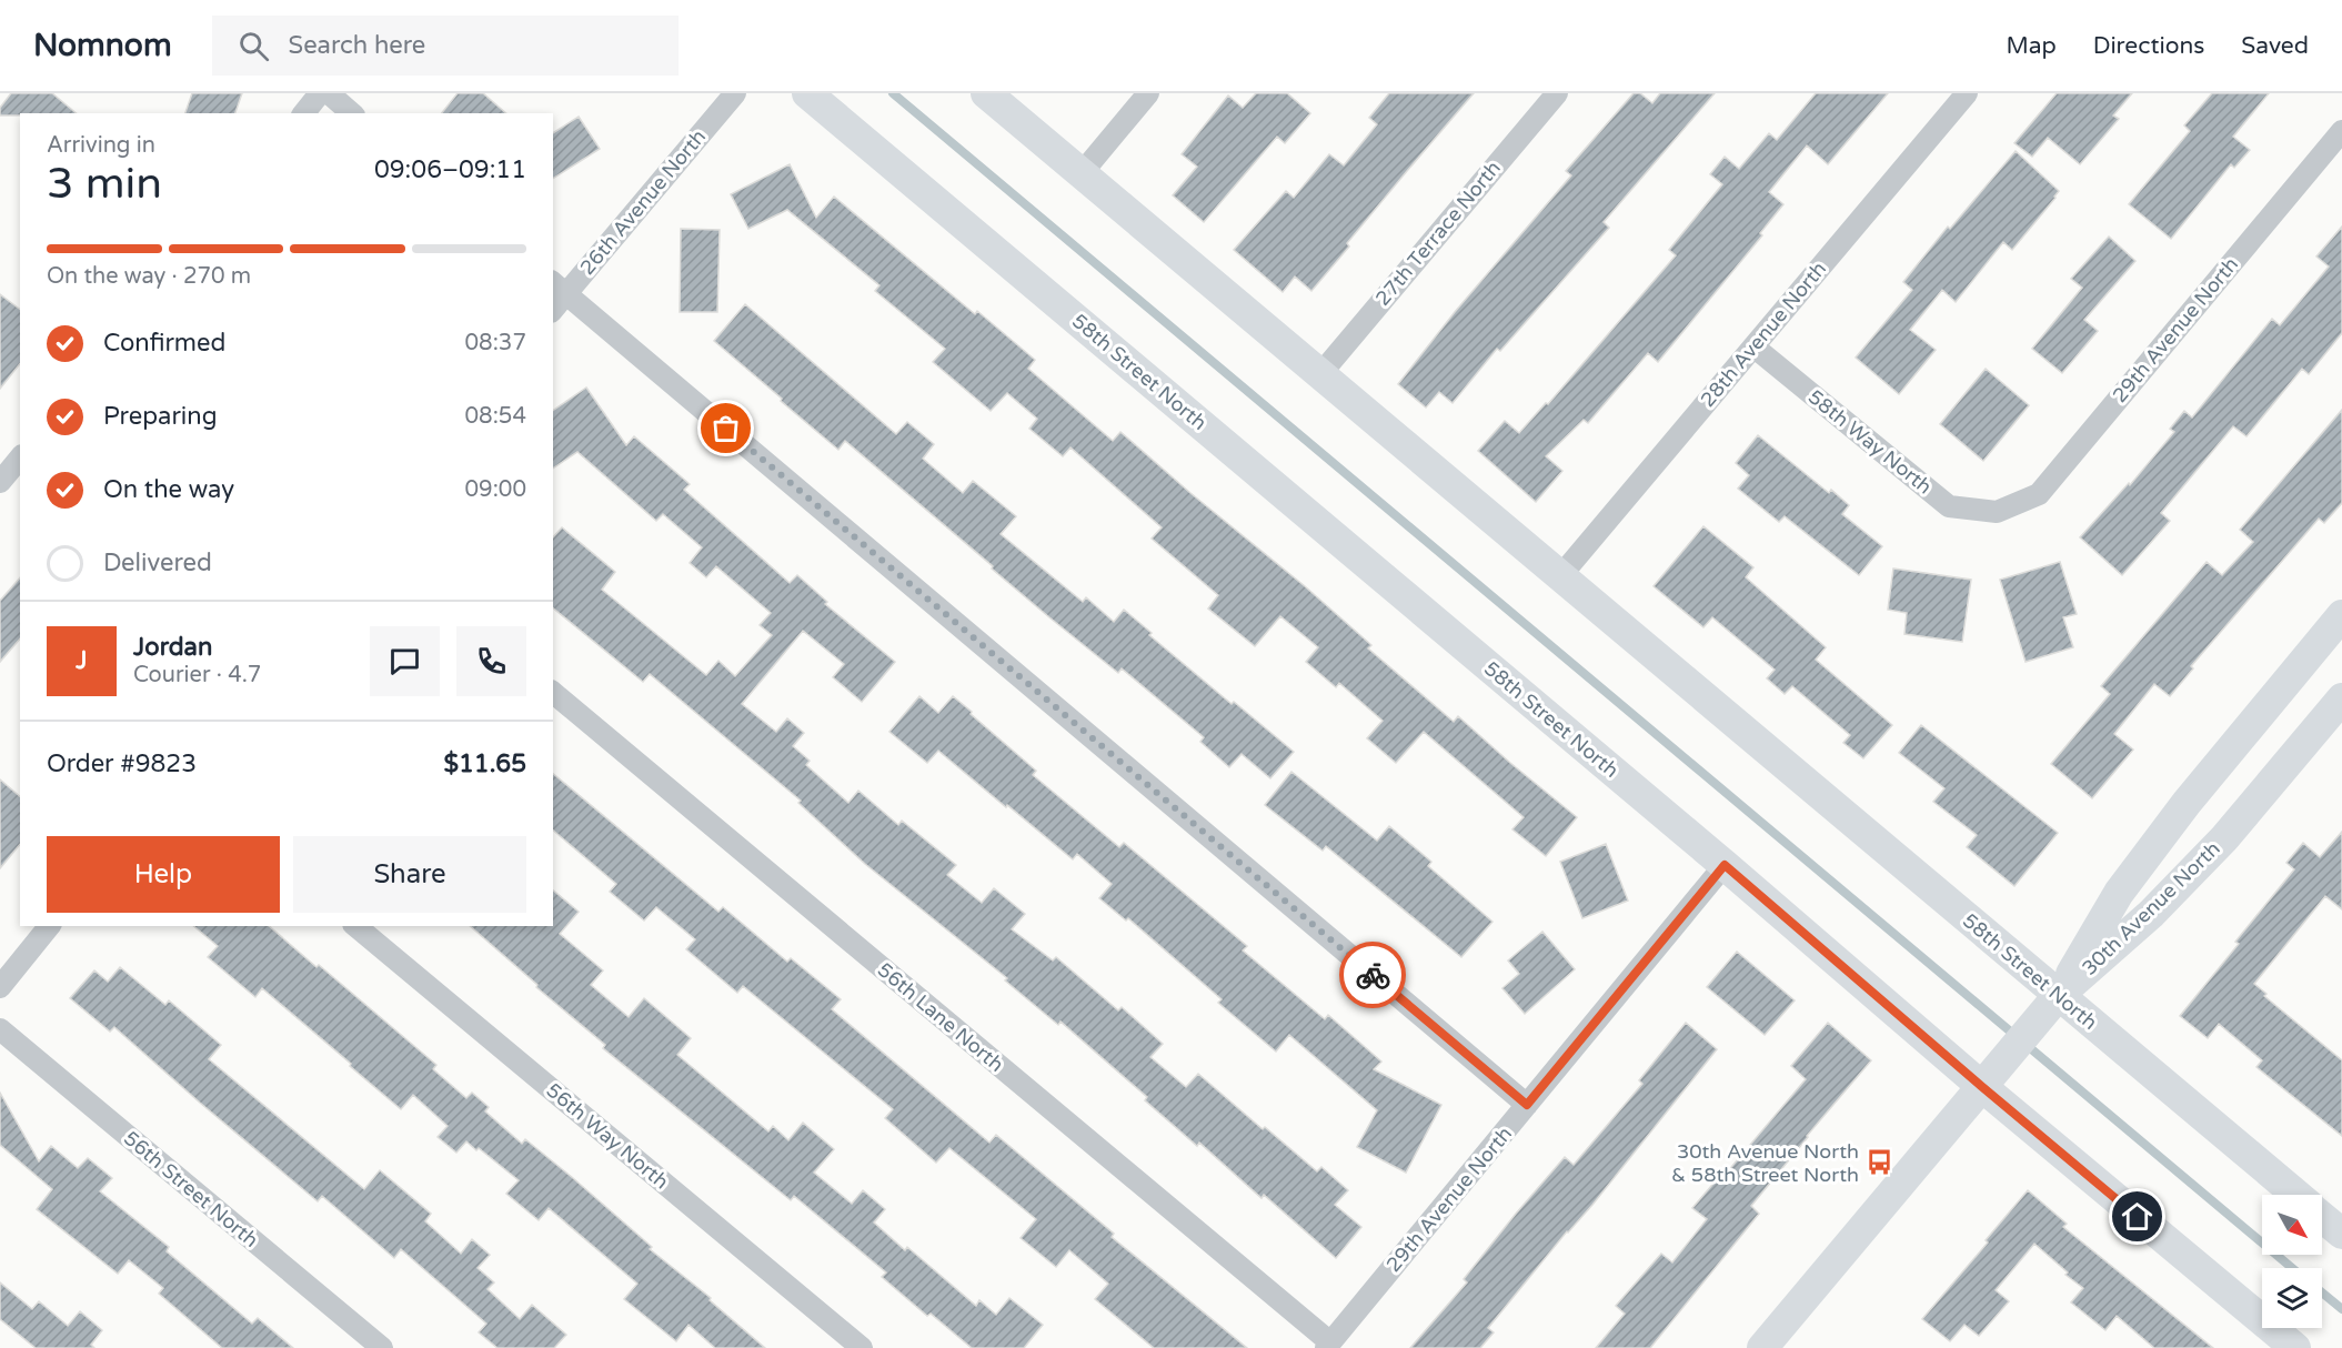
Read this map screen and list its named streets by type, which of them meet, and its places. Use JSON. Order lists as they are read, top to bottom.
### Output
{
  "streets": {
    "street": [
      "26th Avenue North",
      "27th Terrace North",
      "29th Avenue North",
      "28th Avenue North",
      "58th Street North",
      "58th Way North",
      "30th Avenue North",
      "56th Lane North",
      "56th Way North",
      "56th Street North"
    ]
  },
  "crossings": [
    ["27th Terrace North", "58th Street North"],
    ["29th Avenue North", "58th Street North"],
    ["29th Avenue North", "58th Way North"],
    ["29th Avenue North", "56th Lane North"],
    ["28th Avenue North", "58th Street North"],
    ["28th Avenue North", "58th Way North"],
    ["58th Street North", "30th Avenue North"]
  ],
  "places": {
    "bus stop": ["30th Avenue North & 58th Street North"]
  },
  "north": "bottom right",
  "page": {
    "header": "Nomnom",
    "search": "Search here",
    "nav": ["Map", "Directions", "Saved"],
    "heading": ["3 min", "Arriving in", "09:06–09:11"],
    "panel": [
      "Jordan",
      "Courier · 4.7",
      "Order #9823",
      "$11.65"
    ],
    "bar": "On the way · 270 m",
    "list": [
      ["Confirmed", "08:37"],
      ["Preparing", "08:54"],
      ["On the way", "09:00"],
      "Delivered"
    ],
    "round": "J",
    "buttons": ["Help", "Share"]
  }
}
